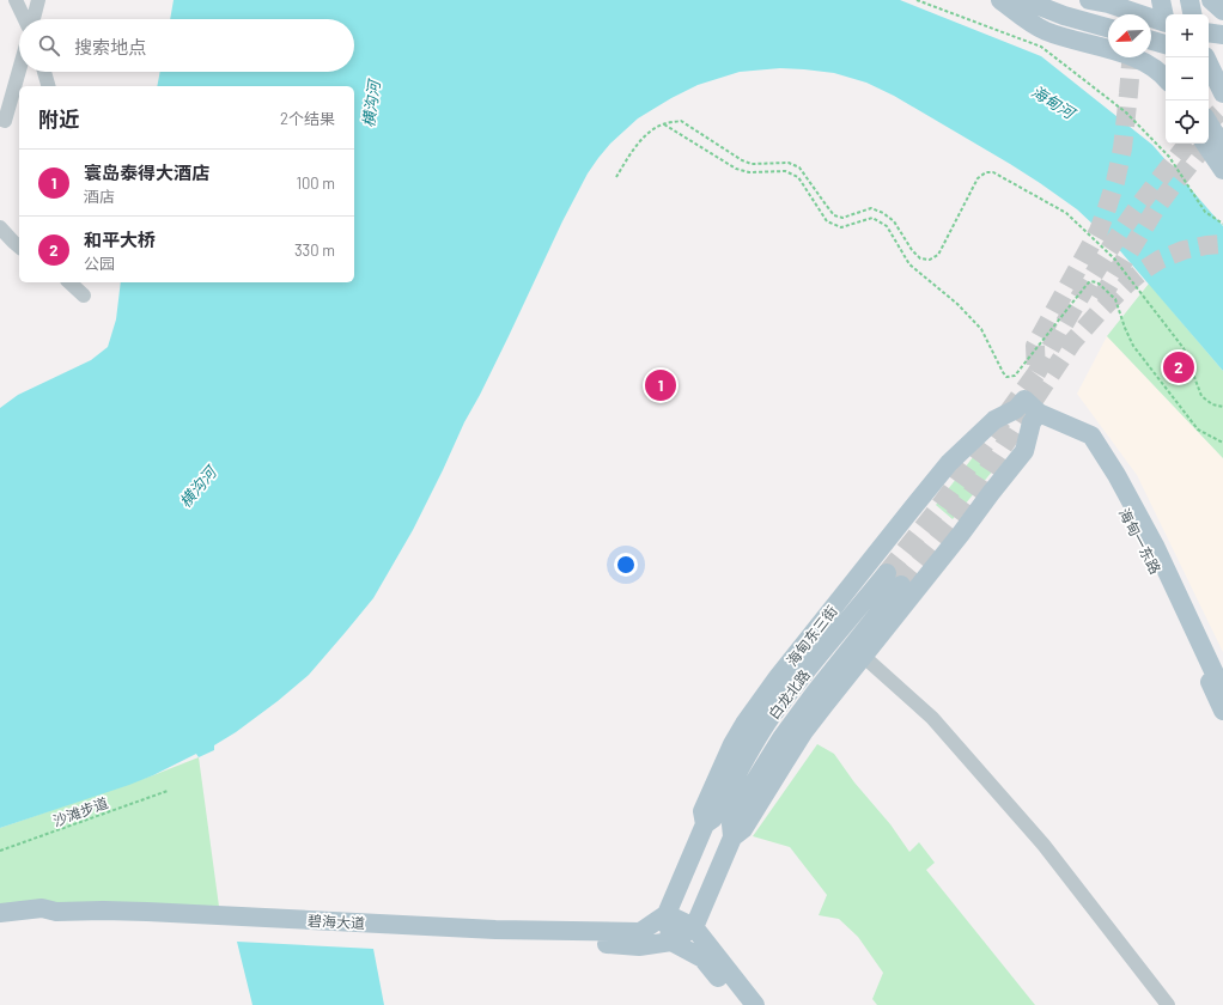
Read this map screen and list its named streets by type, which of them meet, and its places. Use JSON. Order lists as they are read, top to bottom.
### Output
{
  "streets": {
    "main road": [
      "海甸一东路",
      "海甸东三街",
      "白龙北路",
      "碧海大道"
    ],
    "path": ["沙滩步道"]
  },
  "crossings": [
    ["海甸一东路", "海甸东三街"],
    ["海甸东三街", "白龙北路"],
    ["海甸东三街", "碧海大道"]
  ],
  "water": ["海甸河", "横沟河"],
  "north": "bottom left",
  "page": {
    "map_buttons": ["+", "−"],
    "search": "搜索地点",
    "heading": ["附近", "2个结果"],
    "list": [
      {
        "mark": "1",
        "name": "寰岛泰得大酒店",
        "note": "酒店",
        "value": "100 m"
      },
      {
        "mark": "2",
        "name": "和平大桥",
        "note": "公园",
        "value": "330 m"
      }
    ],
    "pins": ["2", "1"]
  }
}
